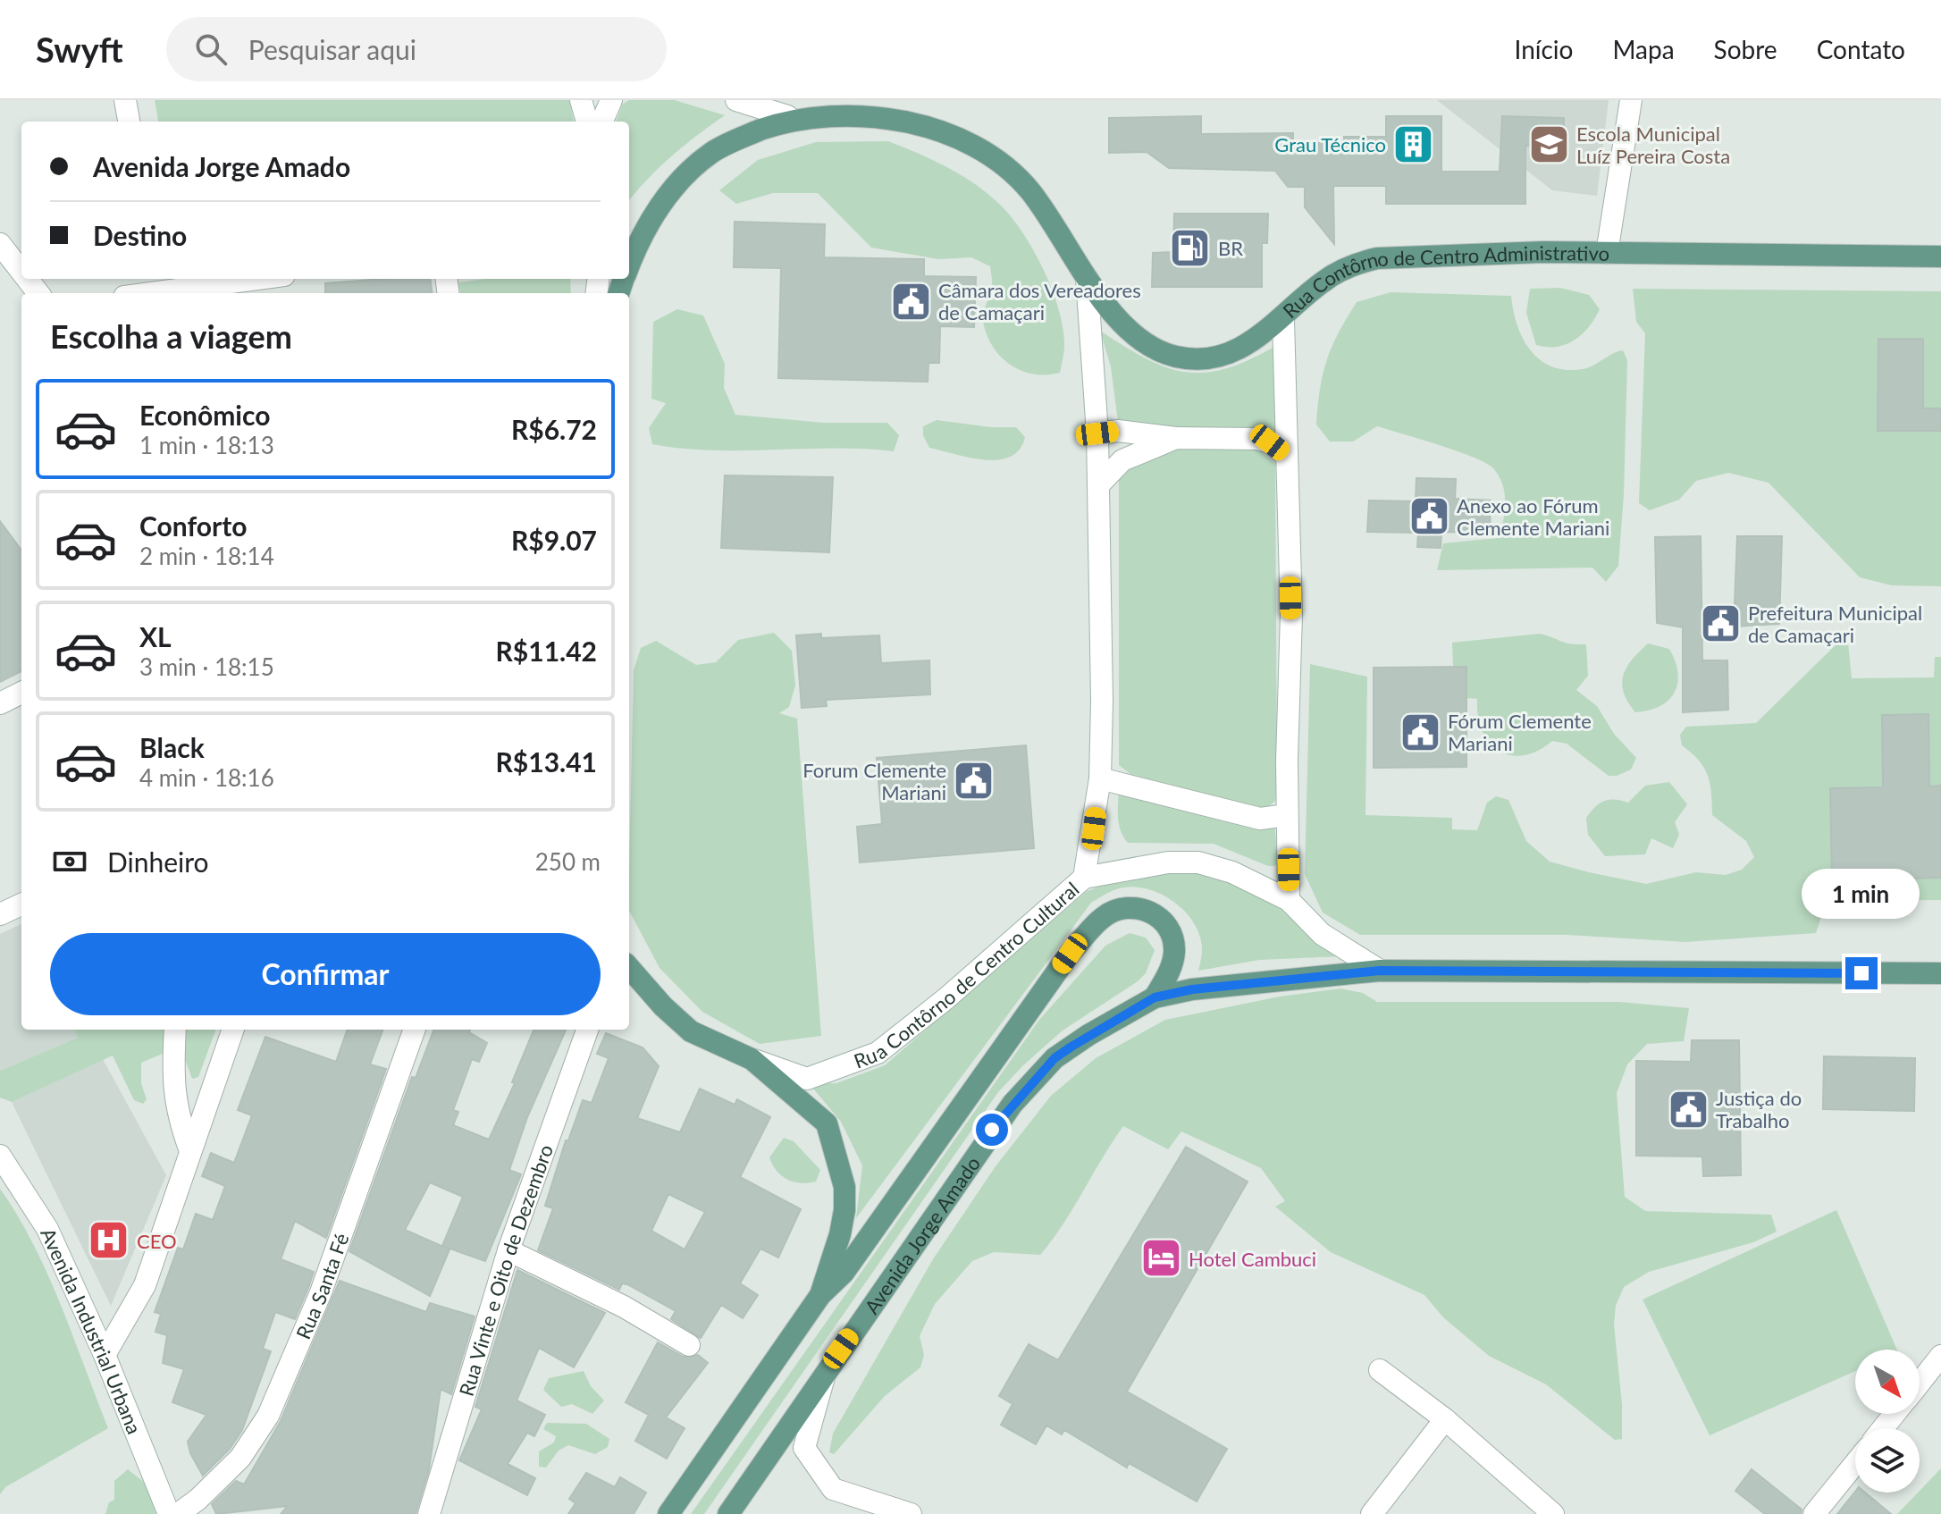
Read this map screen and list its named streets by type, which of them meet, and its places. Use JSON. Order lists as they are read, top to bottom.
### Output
{
  "streets": {
    "main road": ["Rua Contôrno de Centro Administrativo", "Rua Contôrno de Centro Cultural", "Avenida Jorge Amado"],
    "street": ["Rua Vinte e Oito de Dezembro", "Rua Santa Fé", "Avenida Industrial Urbana"]
  },
  "crossings": [
    ["Rua Contôrno de Centro Administrativo", "Rua Contôrno de Centro Cultural"]
  ],
  "places": {
    "building": ["Grau Técnico"],
    "school or university": ["Escola Municipal Luíz Pereira Costa"],
    "fuel station": ["BR"],
    "public building": [
      "Câmara dos Vereadores de Camaçari",
      "Anexo ao Fórum Clemente Mariani",
      "Prefeitura Municipal de Camaçari",
      "Fórum Clemente Mariani",
      "Forum Clemente Mariani",
      "Justiça do Trabalho"
    ],
    "hospital": ["CEO"],
    "hotel": ["Hotel Cambuci"]
  },
  "north": "bottom right",
  "page": {
    "header": "Swyft",
    "search": "Pesquisar aqui",
    "nav": [
      "Início",
      "Mapa",
      "Sobre",
      "Contato"
    ],
    "banner": ["Avenida Jorge Amado", "Destino"],
    "heading": "Escolha a viagem",
    "list": [
      {
        "name": "Econômico",
        "note": "1 min · 18:13",
        "value": "R$6.72"
      },
      {
        "name": "Conforto",
        "note": "2 min · 18:14",
        "value": "R$9.07"
      },
      {
        "name": "XL",
        "note": "3 min · 18:15",
        "value": "R$11.42"
      },
      {
        "name": "Black",
        "note": "4 min · 18:16",
        "value": "R$13.41"
      }
    ],
    "pay": ["Dinheiro", "250 m"],
    "bubble": "1 min",
    "buttons": "Confirmar"
  }
}
